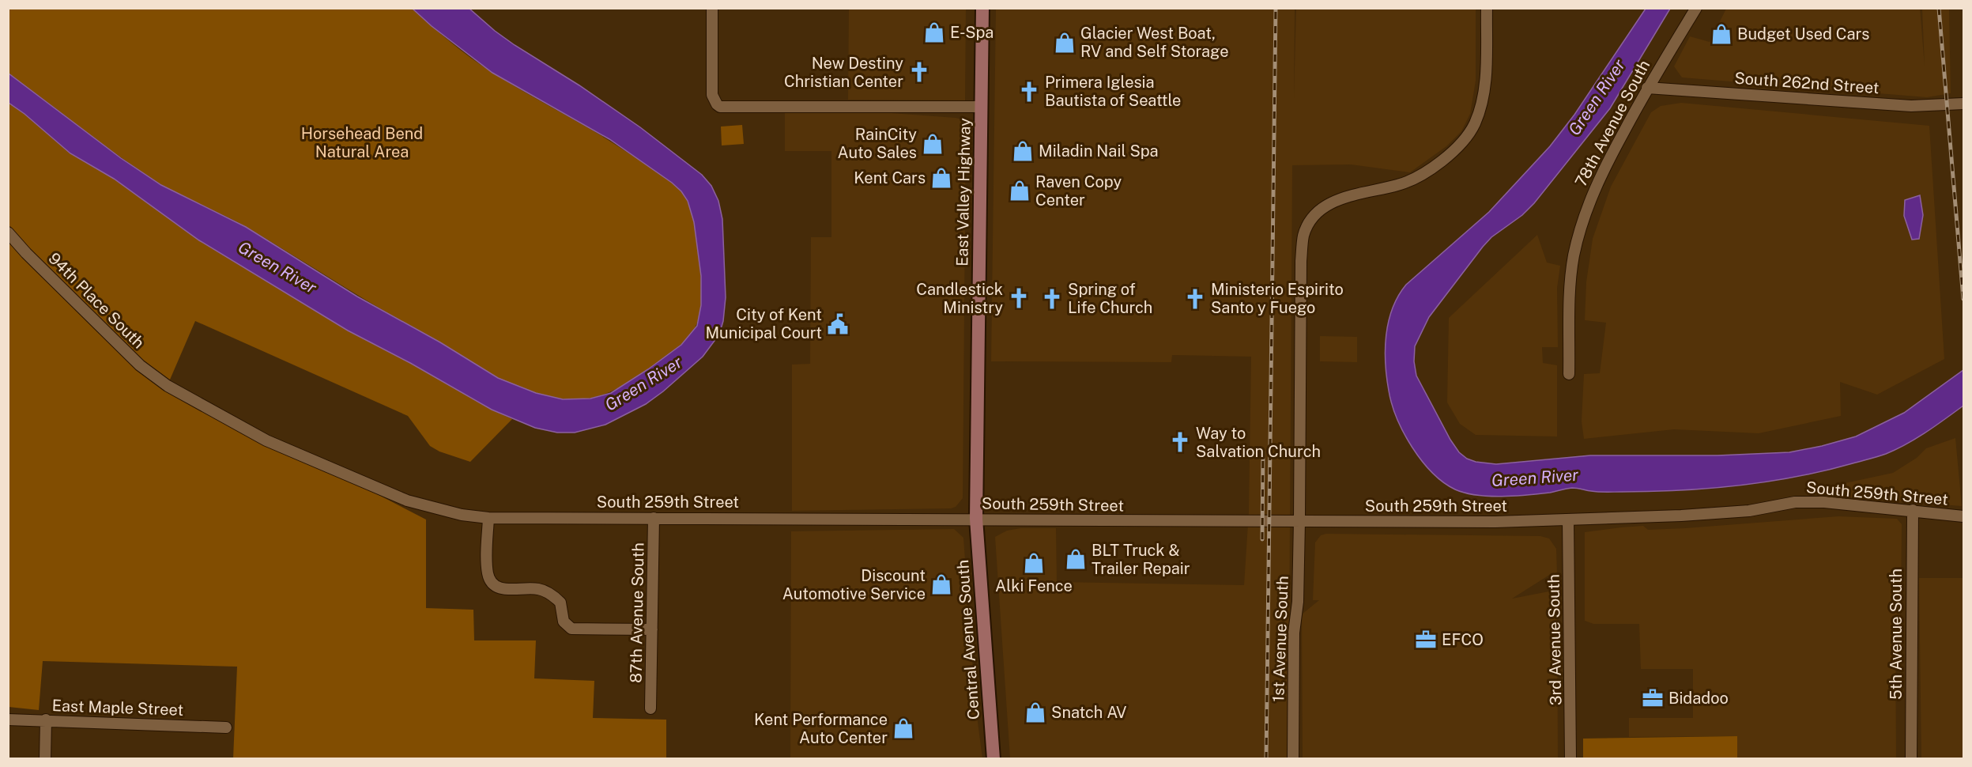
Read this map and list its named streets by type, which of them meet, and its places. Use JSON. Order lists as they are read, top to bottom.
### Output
{
  "streets": {
    "main road": ["East Valley Highway", "Central Avenue South"],
    "street": [
      "South 262nd Street",
      "78th Avenue South",
      "94th Place South",
      "South 259th Street",
      "87th Avenue South",
      "5th Avenue South",
      "1st Avenue South",
      "3rd Avenue South",
      "East Maple Street"
    ]
  },
  "crossings": [
    ["South 262nd Street", "78th Avenue South"],
    ["East Valley Highway", "South 259th Street"],
    ["East Valley Highway", "Central Avenue South"],
    ["94th Place South", "South 259th Street"],
    ["South 259th Street", "87th Avenue South"],
    ["South 259th Street", "5th Avenue South"],
    ["South 259th Street", "1st Avenue South"],
    ["South 259th Street", "Central Avenue South"],
    ["South 259th Street", "3rd Avenue South"]
  ],
  "water": ["Green River"],
  "parks": ["Horsehead Bend Natural Area"],
  "places": {
    "shop": [
      "E-Spa",
      "Budget Used Cars",
      "Glacier West Boat, RV and Self Storage",
      "RainCity Auto Sales",
      "Miladin Nail Spa",
      "Kent Cars",
      "Raven Copy Center",
      "BLT Truck & Trailer Repair",
      "Alki Fence",
      "Discount Automotive Service",
      "Snatch AV",
      "Kent Performance Auto Center"
    ],
    "church": [
      "New Destiny Christian Center",
      "Primera Iglesia Bautista of Seattle",
      "Candlestick Ministry",
      "Spring of Life Church",
      "Ministerio Espirito Santo y Fuego",
      "Way to Salvation Church"
    ],
    "public building": ["City of Kent Municipal Court"],
    "office": ["EFCO", "Bidadoo"]
  }
}
